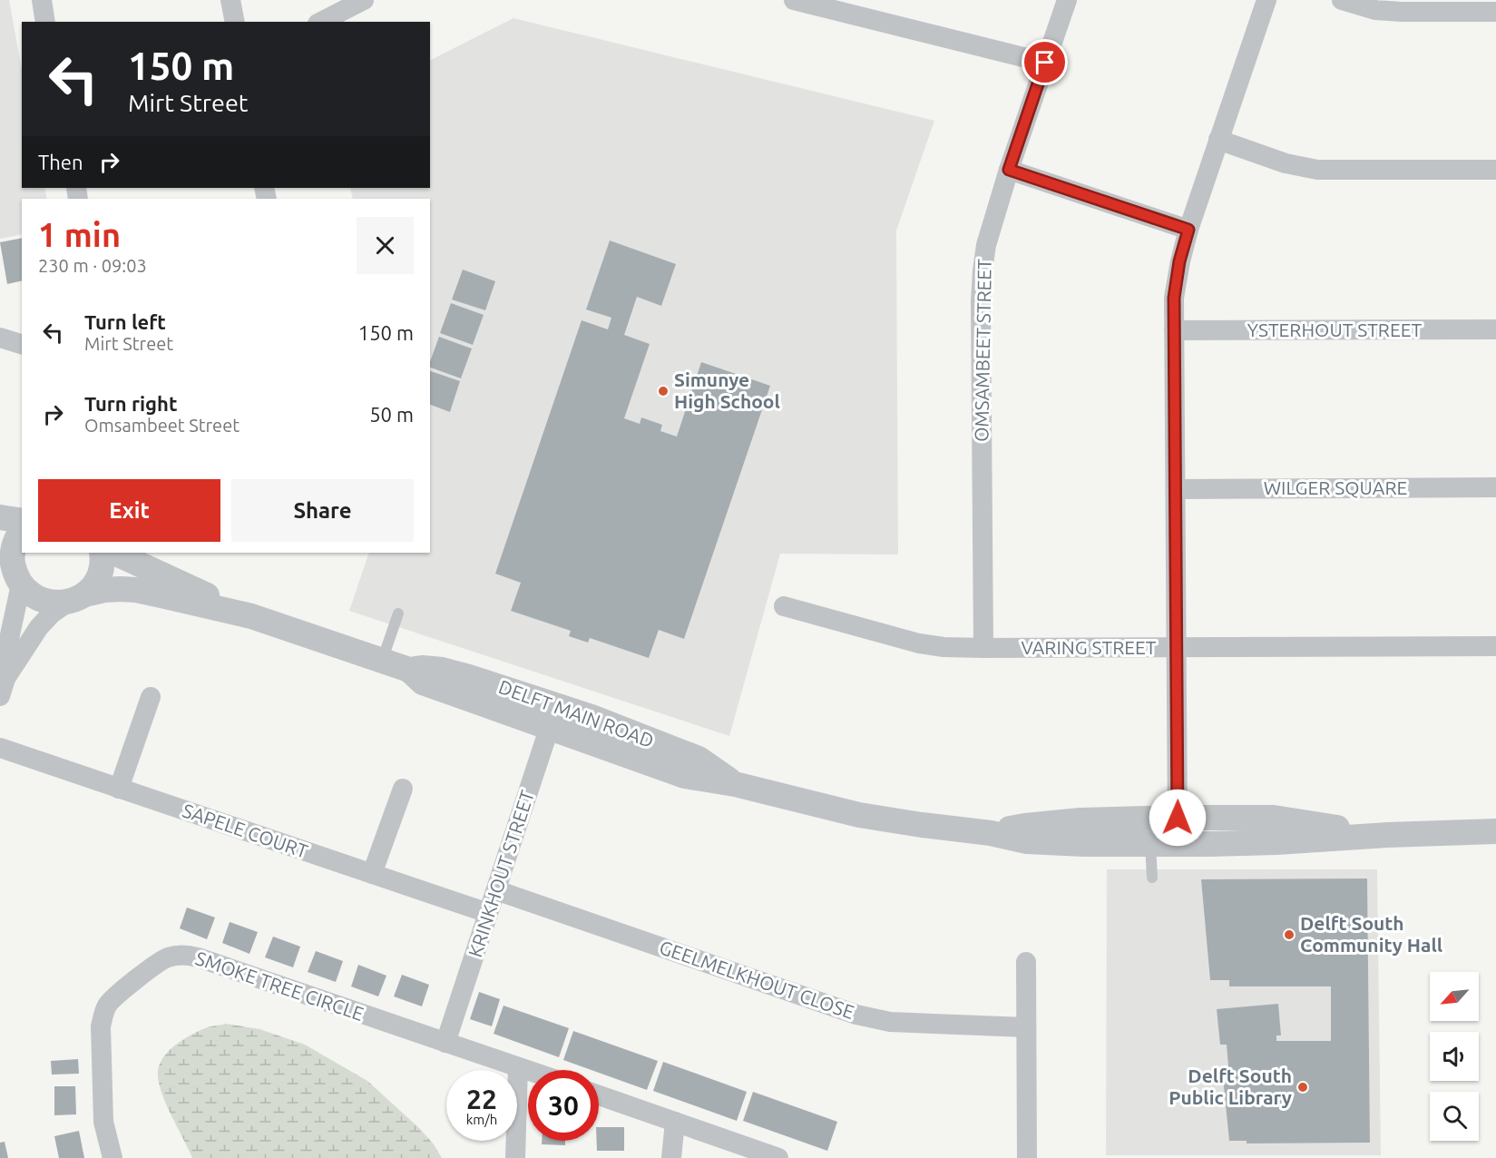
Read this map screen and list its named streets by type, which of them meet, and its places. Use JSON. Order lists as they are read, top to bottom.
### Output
{
  "streets": {
    "street": [
      "YSTERHOUT STREET",
      "OMSAMBEET STREET",
      "WILGER SQUARE",
      "VARING STREET",
      "DELFT MAIN ROAD",
      "SAPELE COURT",
      "KRINKHOUT STREET",
      "GEELMELKHOUT CLOSE",
      "SMOKE TREE CIRCLE"
    ]
  },
  "crossings": [
    ["OMSAMBEET STREET", "VARING STREET"],
    ["DELFT MAIN ROAD", "KRINKHOUT STREET"],
    ["SAPELE COURT", "KRINKHOUT STREET"],
    ["KRINKHOUT STREET", "GEELMELKHOUT CLOSE"],
    ["KRINKHOUT STREET", "SMOKE TREE CIRCLE"]
  ],
  "places": ["Simunye High School", "Delft South Community Hall", "Delft South Public Library"],
  "north": "bottom left",
  "page": {
    "turn": ["150 m", "Mirt Street"],
    "then": "Then",
    "heading": ["1 min", "230 m · 09:03"],
    "list": [
      {
        "name": "Turn left",
        "note": "Mirt Street",
        "value": "150 m"
      },
      {
        "name": "Turn right",
        "note": "Omsambeet Street",
        "value": "50 m"
      }
    ],
    "buttons": ["Exit", "Share"],
    "speed": "22 km/h",
    "limit": "30"
  }
}
